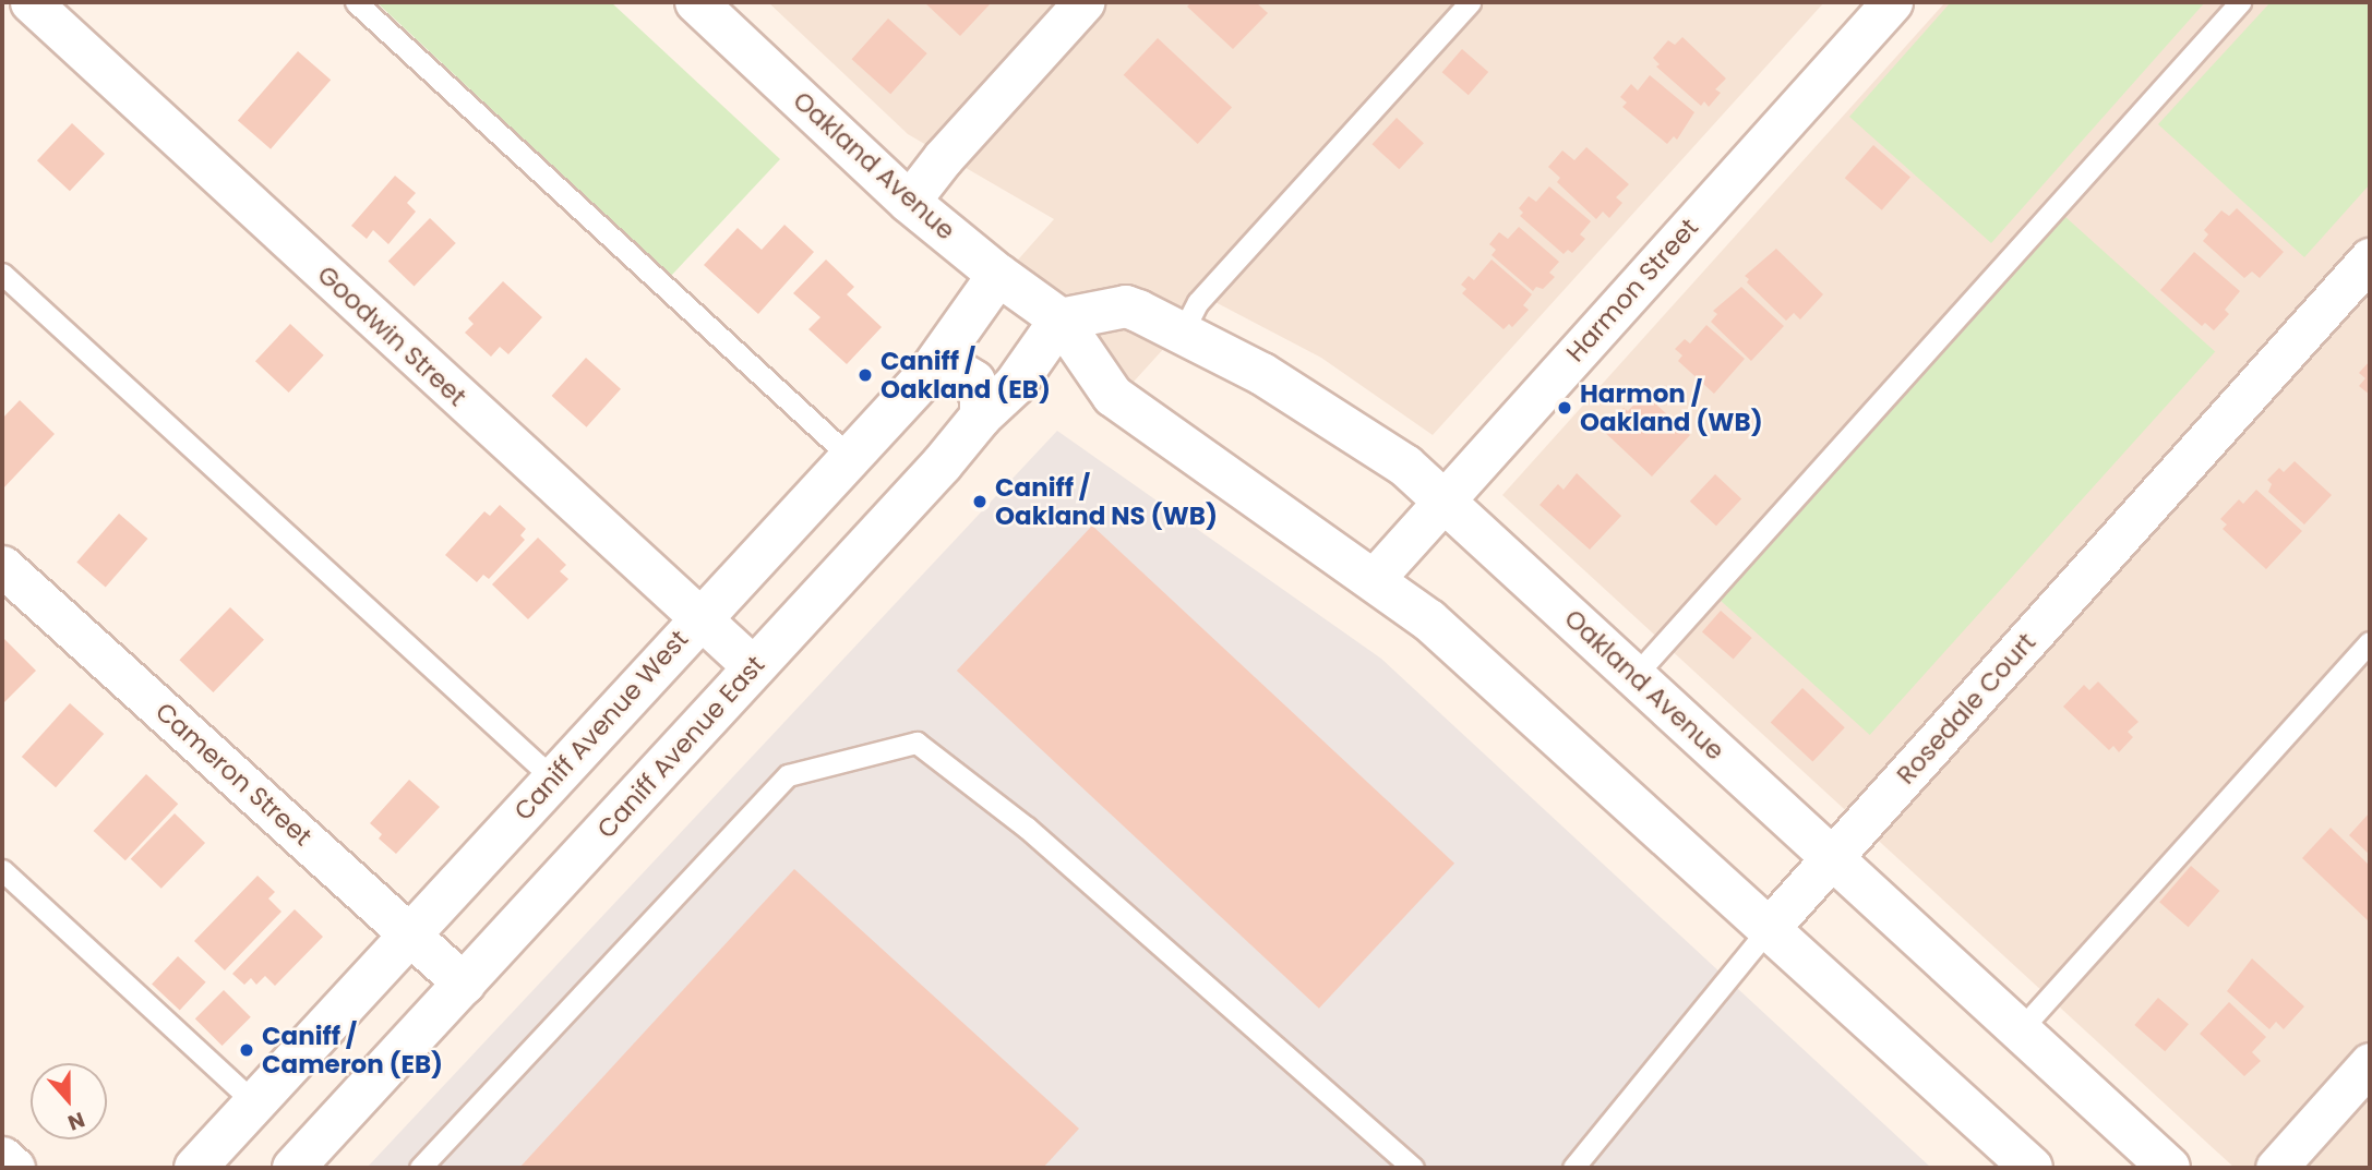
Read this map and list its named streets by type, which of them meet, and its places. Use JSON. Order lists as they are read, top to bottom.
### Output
{
  "streets": {
    "street": [
      "Oakland Avenue",
      "Harmon Street",
      "Goodwin Street",
      "Rosedale Court",
      "Caniff Avenue West",
      "Caniff Avenue East",
      "Cameron Street"
    ]
  },
  "crossings": [
    ["Oakland Avenue", "Harmon Street"],
    ["Oakland Avenue", "Rosedale Court"],
    ["Oakland Avenue", "Caniff Avenue West"],
    ["Oakland Avenue", "Caniff Avenue East"],
    ["Goodwin Street", "Caniff Avenue West"],
    ["Goodwin Street", "Caniff Avenue East"],
    ["Caniff Avenue West", "Cameron Street"],
    ["Caniff Avenue East", "Cameron Street"]
  ],
  "places": [
    "Caniff / Oakland (EB)",
    "Harmon / Oakland (WB)",
    "Caniff / Oakland NS (WB)",
    "Caniff / Cameron (EB)"
  ],
  "north": "bottom"
}
